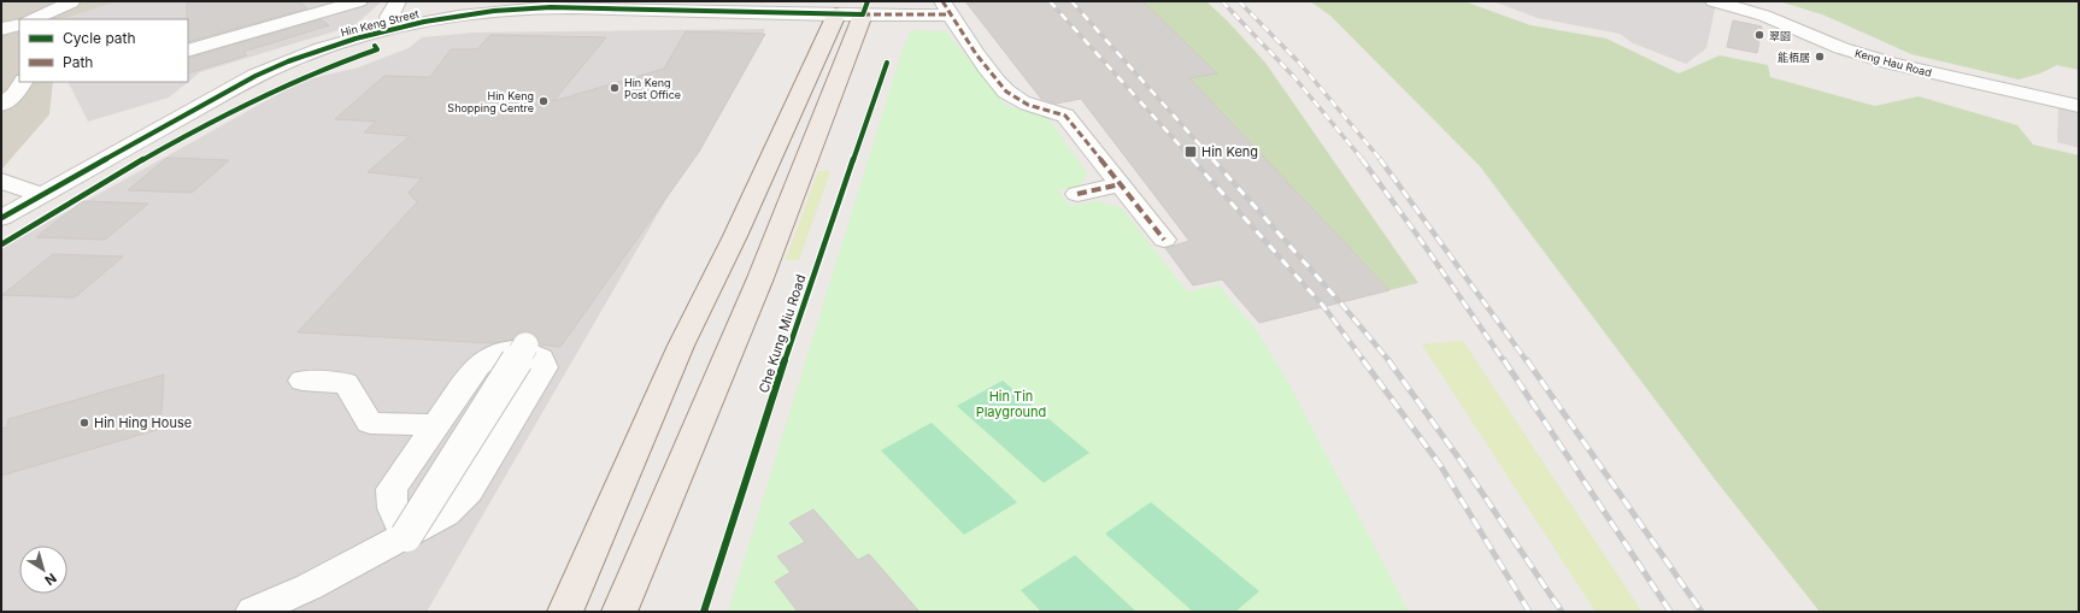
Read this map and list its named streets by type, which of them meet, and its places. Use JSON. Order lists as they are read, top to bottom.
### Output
{
  "streets": {
    "street": ["Hin Keng Street", "Keng Hau Road"],
    "cycle path": ["Che Kung Miu Road"]
  },
  "parks": ["Hin Tin Playground"],
  "places": {
    "other": [
      "翠園",
      "能栢居",
      "Hin Keng Post Office",
      "Hin Keng Shopping Centre",
      "Hin Hing House"
    ],
    "transit": ["Hin Keng"]
  },
  "legend": ["Cycle path", "Path"],
  "north": "bottom right"
}
